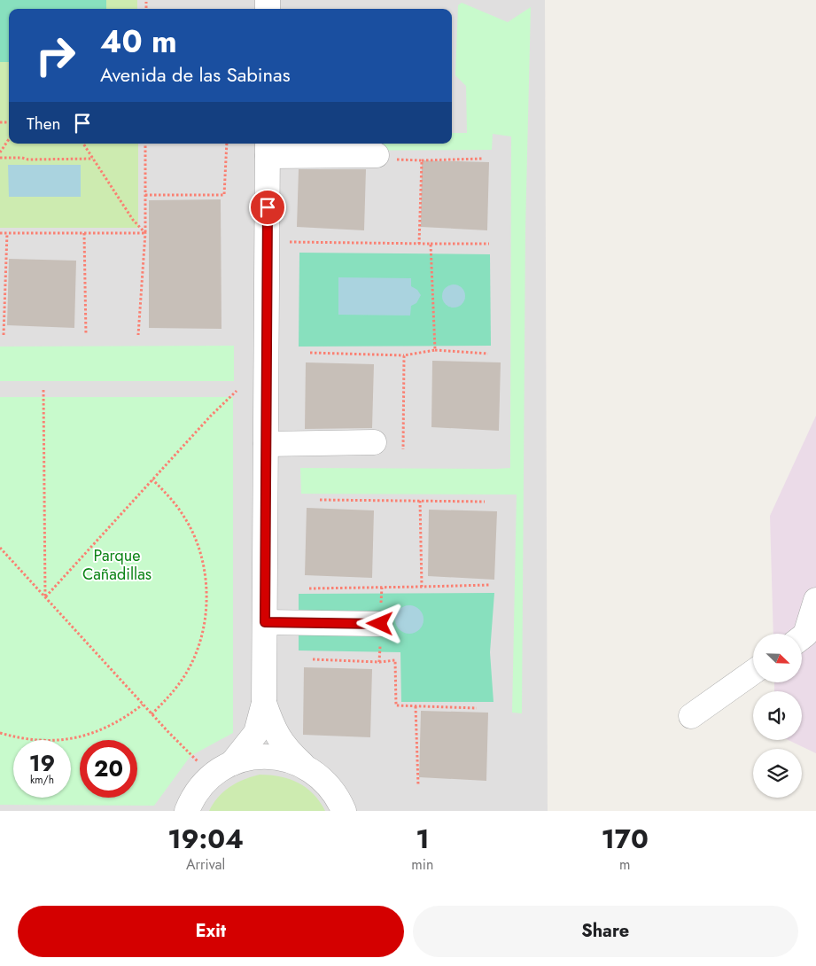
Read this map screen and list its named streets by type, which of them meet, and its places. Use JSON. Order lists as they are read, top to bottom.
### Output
{
  "parks": ["Parque Cañadillas"],
  "north": "bottom right",
  "page": {
    "turn": ["40 m", "Avenida de las Sabinas"],
    "then": "Then",
    "speed": "19 km/h",
    "limit": "20",
    "eta": [
      "19:04",
      "Arrival",
      "1",
      "min",
      "170",
      "m"
    ],
    "buttons": ["Exit", "Share"]
  }
}
